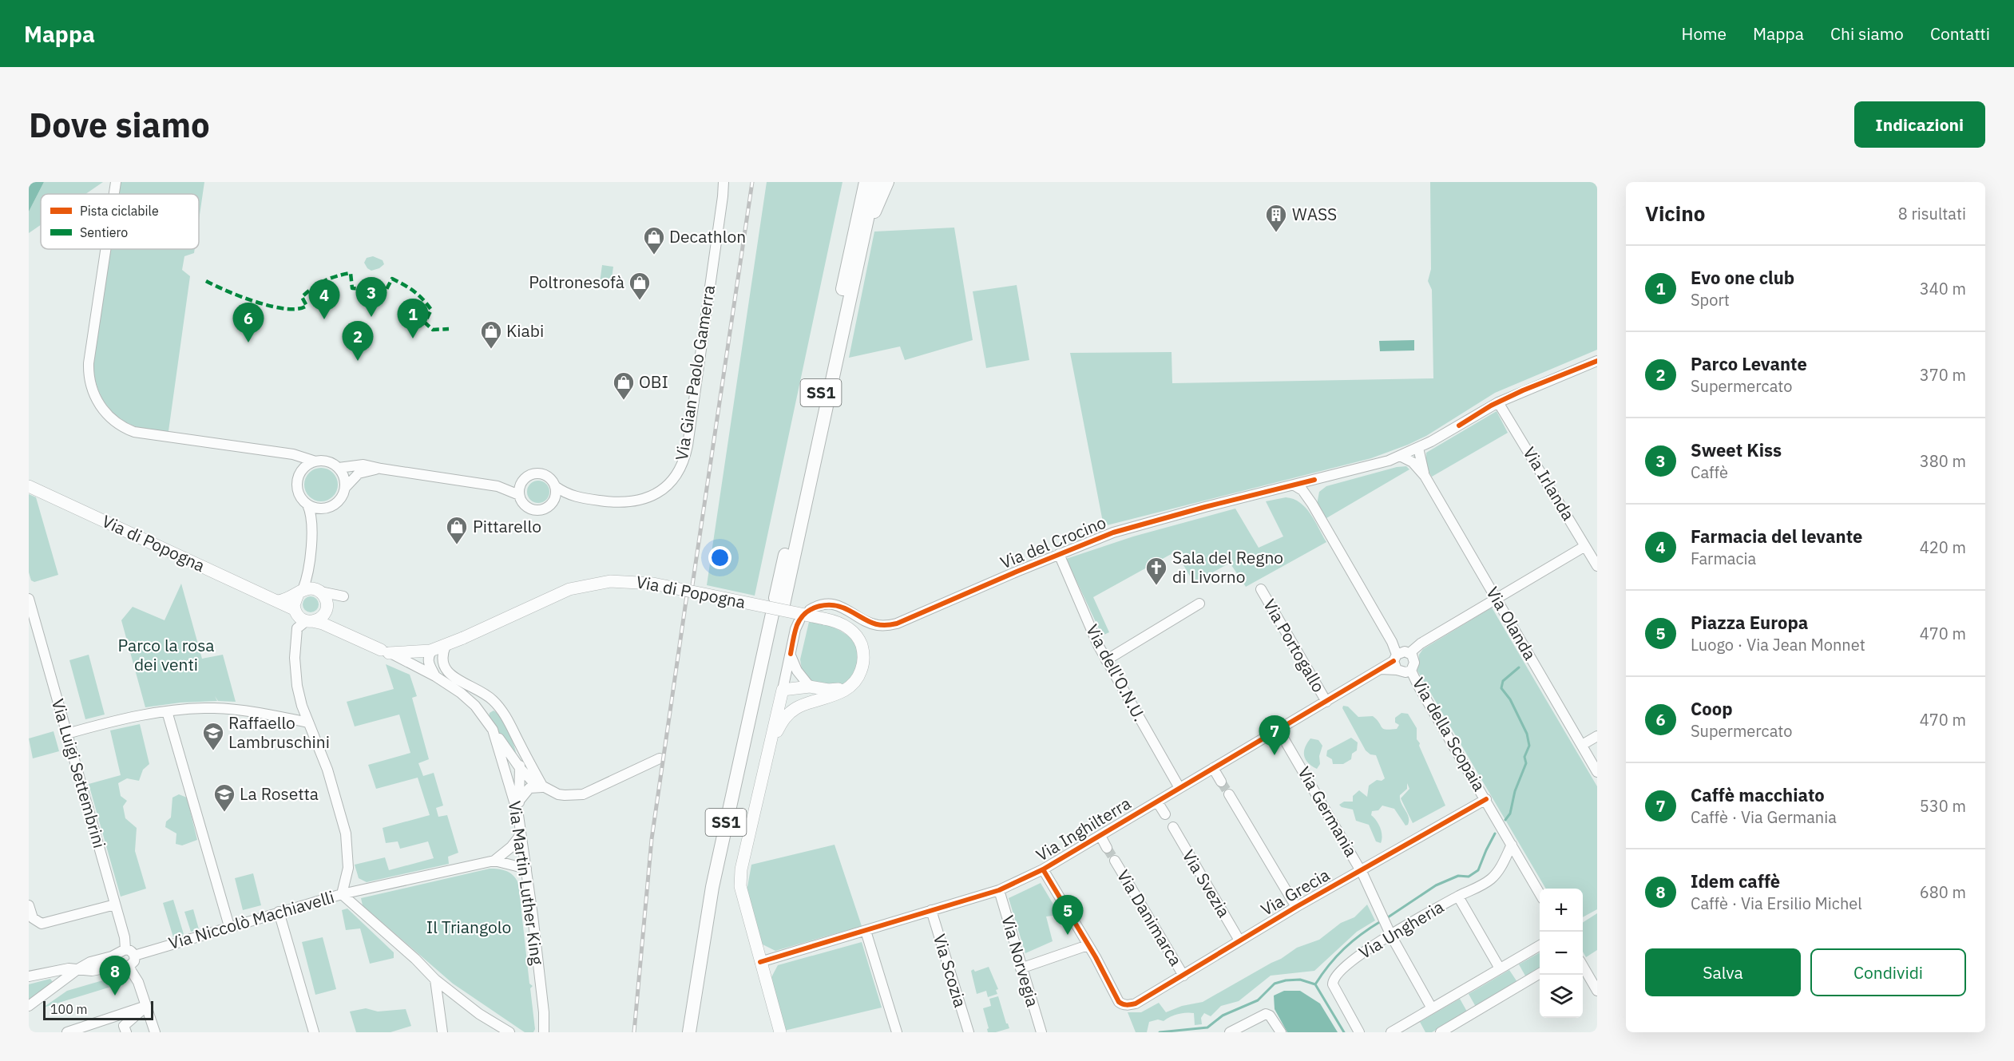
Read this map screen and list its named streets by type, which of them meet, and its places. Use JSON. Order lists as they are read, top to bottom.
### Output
{
  "streets": {
    "highway": ["SS1"],
    "main road": ["Via di Popogna"],
    "street": [
      "Via Gian Paolo Gamerra",
      "Via Irlanda",
      "Via del Crocino",
      "Via Olanda",
      "Via Portogallo",
      "Via dell'O.N.U.",
      "Via della Scopaia",
      "Via Luigi Settembrini",
      "Via Germania",
      "Via Inghilterra",
      "Via Martin Luther King",
      "Via Svezia",
      "Via Grecia",
      "Via Danimarca",
      "Via Niccolò Machiavelli",
      "Via Ungheria",
      "Via Norvegia",
      "Via Scozia"
    ]
  },
  "crossings": [
    ["Via Irlanda", "Via del Crocino"],
    ["Via Irlanda", "Via Inghilterra"],
    ["Via del Crocino", "Via Olanda"],
    ["Via del Crocino", "Via dell'O.N.U."],
    ["Via di Popogna", "Via Martin Luther King"],
    ["Via di Popogna", "Via Niccolò Machiavelli"],
    ["Via Olanda", "Via Inghilterra"],
    ["Via Portogallo", "Via Inghilterra"],
    ["Via dell'O.N.U.", "Via Inghilterra"],
    ["Via della Scopaia", "Via Inghilterra"],
    ["Via della Scopaia", "Via Grecia"],
    ["Via della Scopaia", "Via Ungheria"],
    ["Via Luigi Settembrini", "Via Niccolò Machiavelli"],
    ["Via Germania", "Via Inghilterra"],
    ["Via Germania", "Via Grecia"],
    ["Via Germania", "Via Ungheria"],
    ["Via Inghilterra", "Via Norvegia"],
    ["Via Inghilterra", "Via Scozia"],
    ["Via Svezia", "Via Grecia"],
    ["Via Grecia", "Via Danimarca"]
  ],
  "parks": ["Parco la rosa dei venti", "Il Triangolo"],
  "places": {
    "building": ["WASS"],
    "shop": [
      "Decathlon",
      "Poltronesofà",
      "Kiabi",
      "OBI",
      "Pittarello"
    ],
    "church": ["Sala del Regno di Livorno"],
    "school or university": ["Raffaello Lambruschini", "La Rosetta"]
  },
  "legend": ["Pista ciclabile", "Sentiero"],
  "scale_bar": "100 m",
  "page": {
    "header": "Mappa",
    "nav": [
      "Home",
      "Mappa",
      "Chi siamo",
      "Contatti"
    ],
    "buttons": [
      "Indicazioni",
      ["Salva", "Condividi"]
    ],
    "title": "Dove siamo",
    "heading": ["Vicino", "8 risultati"],
    "list": [
      {
        "mark": "1",
        "name": "Evo one club",
        "note": "Sport",
        "value": "340 m"
      },
      {
        "mark": "2",
        "name": "Parco Levante",
        "note": "Supermercato",
        "value": "370 m"
      },
      {
        "mark": "3",
        "name": "Sweet Kiss",
        "note": "Caffè",
        "value": "380 m"
      },
      {
        "mark": "4",
        "name": "Farmacia del levante",
        "note": "Farmacia",
        "value": "420 m"
      },
      {
        "mark": "5",
        "name": "Piazza Europa",
        "note": "Luogo · Via Jean Monnet",
        "value": "470 m"
      },
      {
        "mark": "6",
        "name": "Coop",
        "note": "Supermercato",
        "value": "470 m"
      },
      {
        "mark": "7",
        "name": "Caffè macchiato",
        "note": "Caffè · Via Germania",
        "value": "530 m"
      },
      {
        "mark": "8",
        "name": "Idem caffè",
        "note": "Caffè · Via Ersilio Michel",
        "value": "680 m"
      }
    ],
    "pins": [
      "3",
      "4",
      "1",
      "6",
      "2",
      "7",
      "5",
      "8"
    ],
    "map_buttons": ["+", "−"],
    "scale": "100 m"
  }
}
